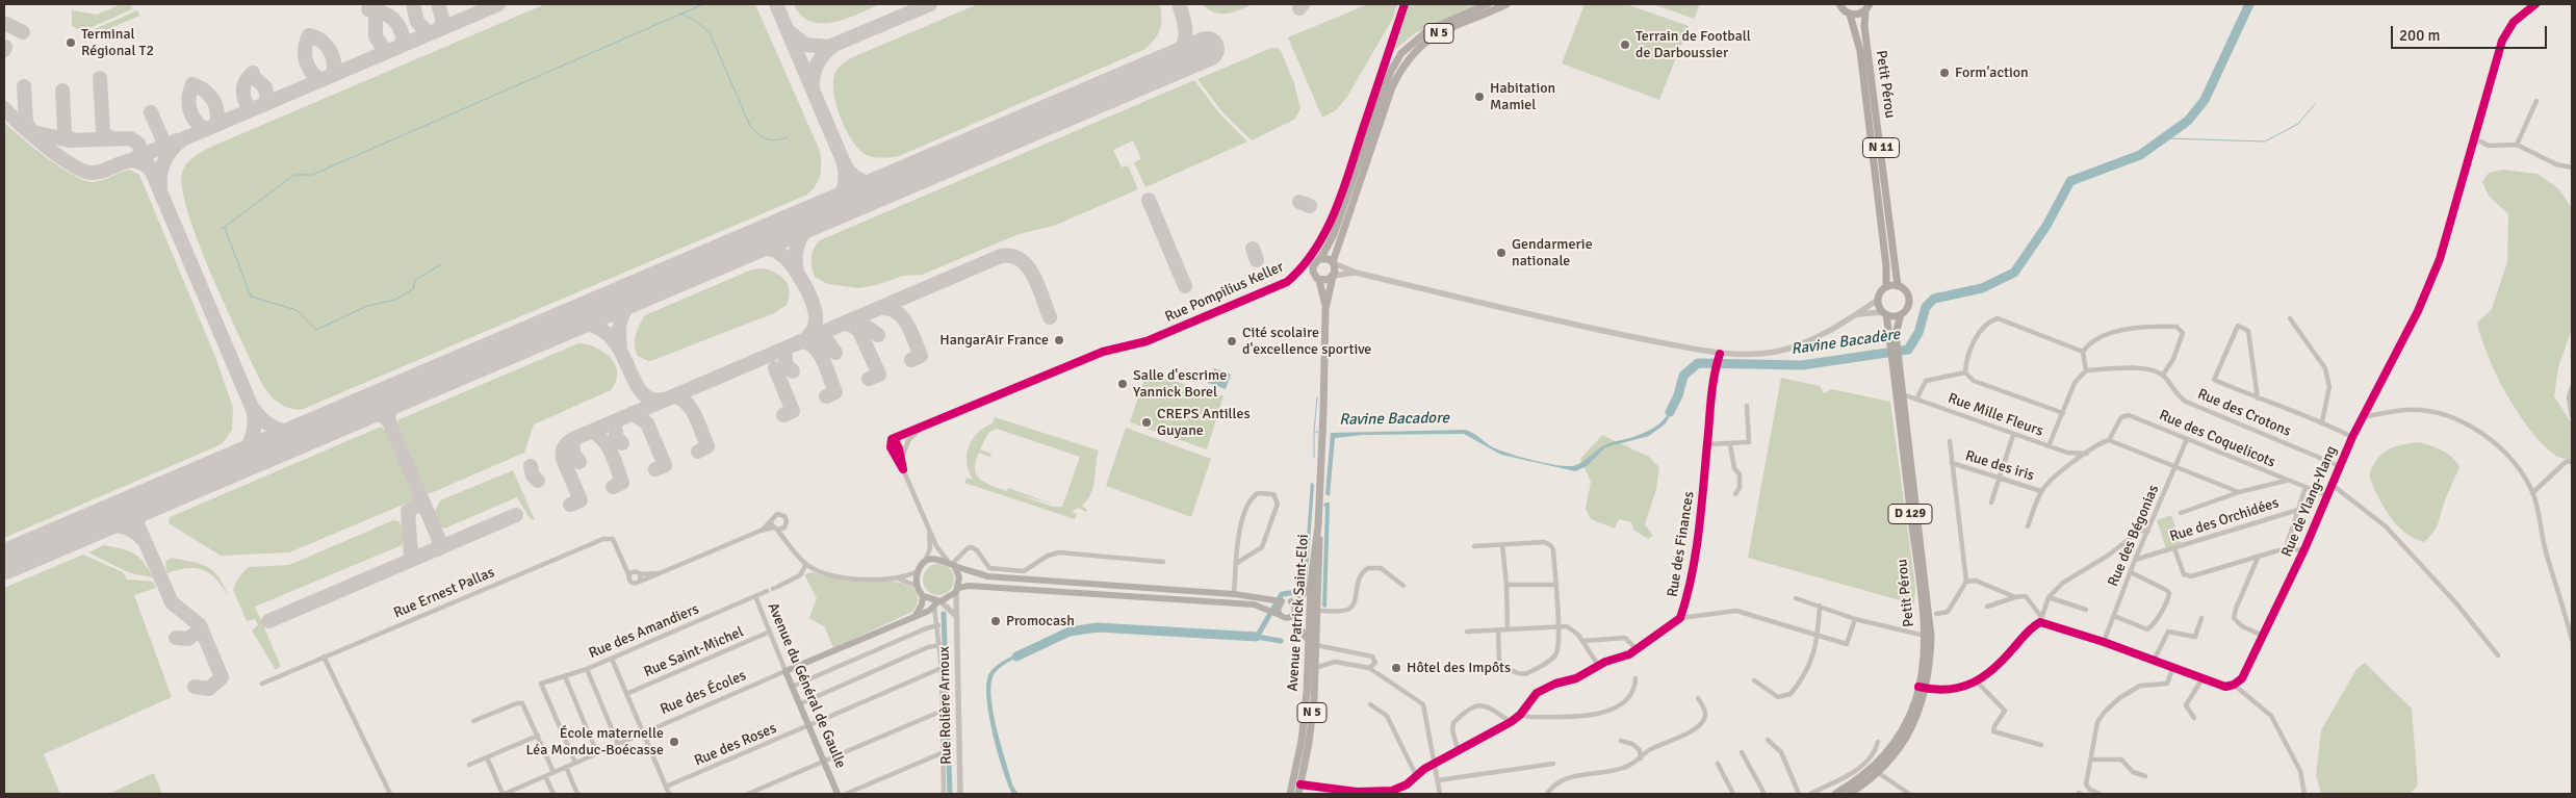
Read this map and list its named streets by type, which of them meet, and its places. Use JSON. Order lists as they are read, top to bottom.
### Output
{
  "streets": {
    "highway": ["Petit Pérou", "N 11", "D 129"],
    "main road": [
      "N 5",
      "Avenue Patrick Saint-Eloi",
      "Avenue du Général de Gaulle",
      "Rue des Écoles"
    ],
    "street": [
      "Rue Pompilius Keller",
      "Rue des Crotons",
      "Rue Mille Fleurs",
      "Rue des Coquelicots",
      "Rue des iris",
      "Rue de Ylang-Ylang",
      "Rue des Orchidées",
      "Rue des Bégonias",
      "Rue des Finances",
      "Rue Ernest Pallas",
      "Rue des Amandiers",
      "Rue Saint-Michel",
      "Rue Rolière Arnoux",
      "Rue des Roses"
    ]
  },
  "crossings": [
    ["N 5", "Avenue Patrick Saint-Eloi"],
    ["Petit Pérou", "N 11"],
    ["Petit Pérou", "Rue Mille Fleurs"],
    ["Petit Pérou", "D 129"],
    ["Rue des Crotons", "Rue de Ylang-Ylang"],
    ["Rue des Coquelicots", "Rue de Ylang-Ylang"],
    ["Rue des Coquelicots", "Rue des Orchidées"],
    ["Rue des Coquelicots", "Rue des Bégonias"],
    ["Rue des Orchidées", "Rue des Bégonias"],
    ["Rue des Finances", "Avenue Patrick Saint-Eloi"],
    ["Rue des Amandiers", "Avenue du Général de Gaulle"],
    ["Rue des Amandiers", "Rue des Écoles"],
    ["Rue Saint-Michel", "Avenue du Général de Gaulle"],
    ["Avenue du Général de Gaulle", "Rue des Écoles"],
    ["Avenue du Général de Gaulle", "Rue des Roses"],
    ["Rue des Écoles", "Rue Rolière Arnoux"]
  ],
  "water": ["Ravine Bacadère", "Ravine Bacadore"],
  "places": [
    "Terminal Régional T2",
    "Terrain de Football de Darboussier",
    "Form'action",
    "Habitation Mamiel",
    "Gendarmerie nationale",
    "HangarAir France",
    "Cité scolaire d'excellence sportive",
    "Salle d'escrime Yannick Borel",
    "CREPS Antilles Guyane",
    "Promocash",
    "Hôtel des Impôts",
    "École maternelle Léa Monduc-Boécasse"
  ],
  "scale_bar": "200 m"
}
